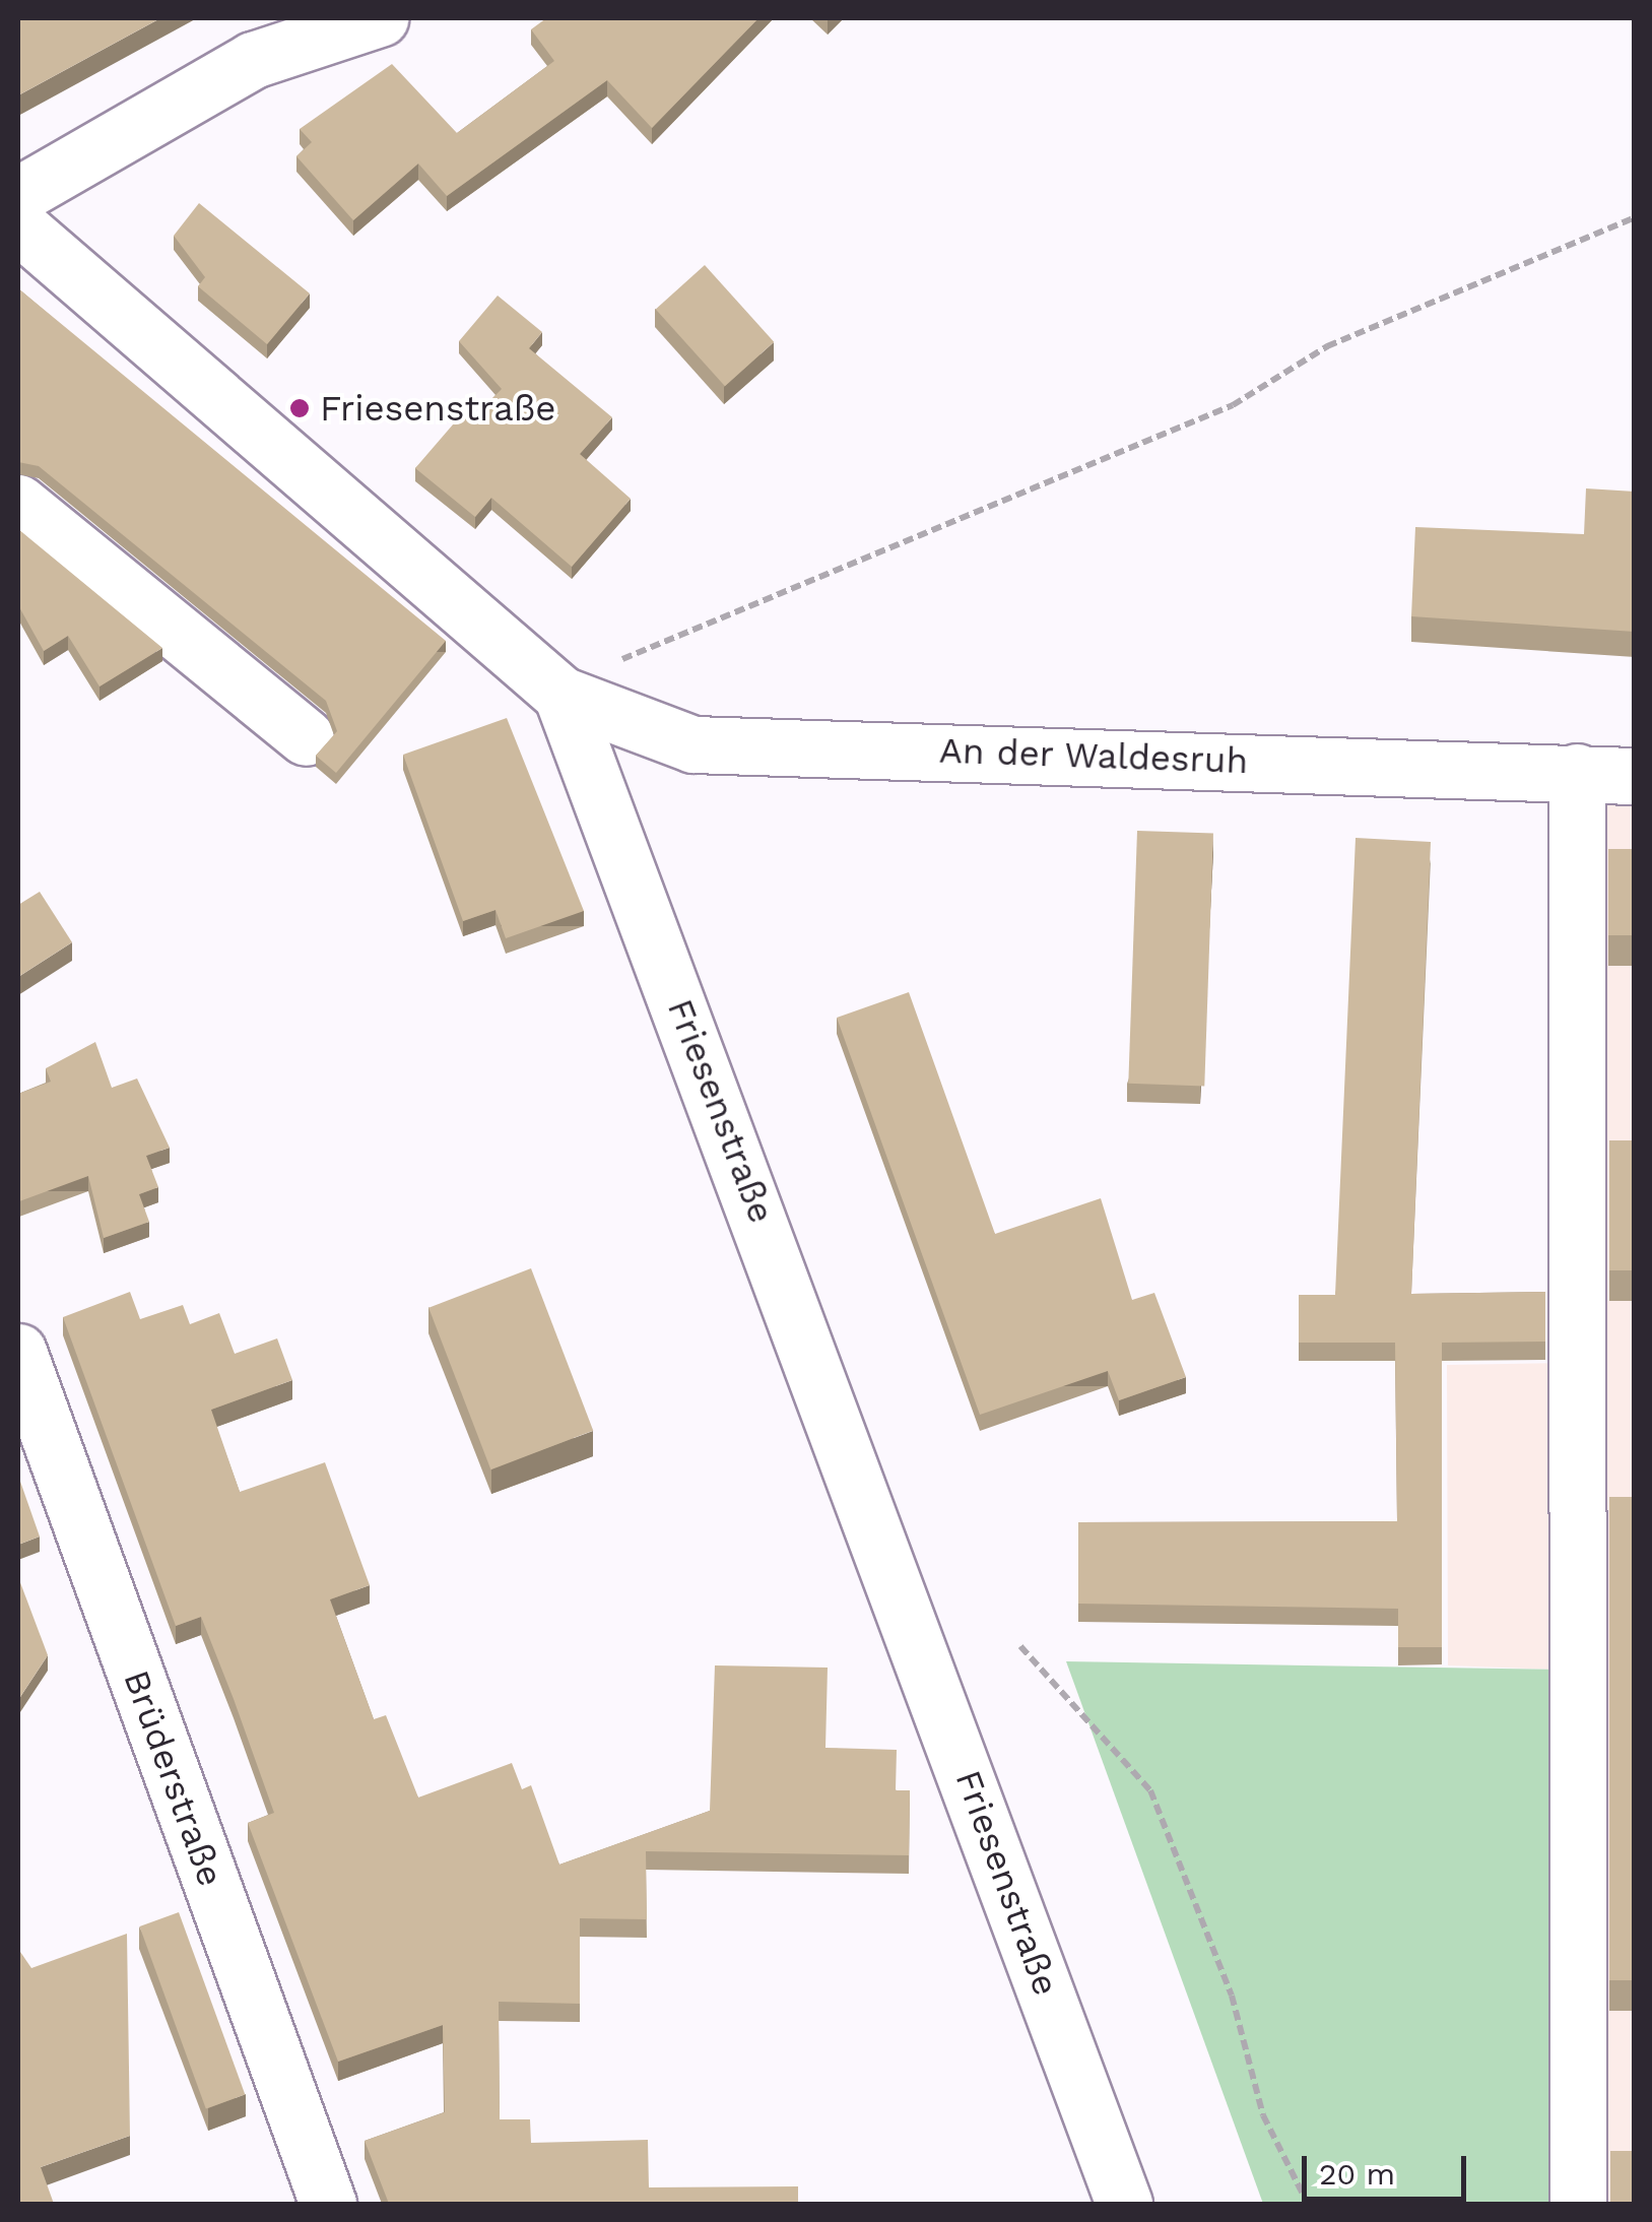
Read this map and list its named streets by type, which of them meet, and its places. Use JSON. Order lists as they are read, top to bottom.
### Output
{
  "streets": {
    "street": ["An der Waldesruh", "Friesenstraße", "Brüderstraße"]
  },
  "crossings": [
    ["An der Waldesruh", "Friesenstraße"]
  ],
  "places": ["Friesenstraße"],
  "scale_bar": "20 m"
}
